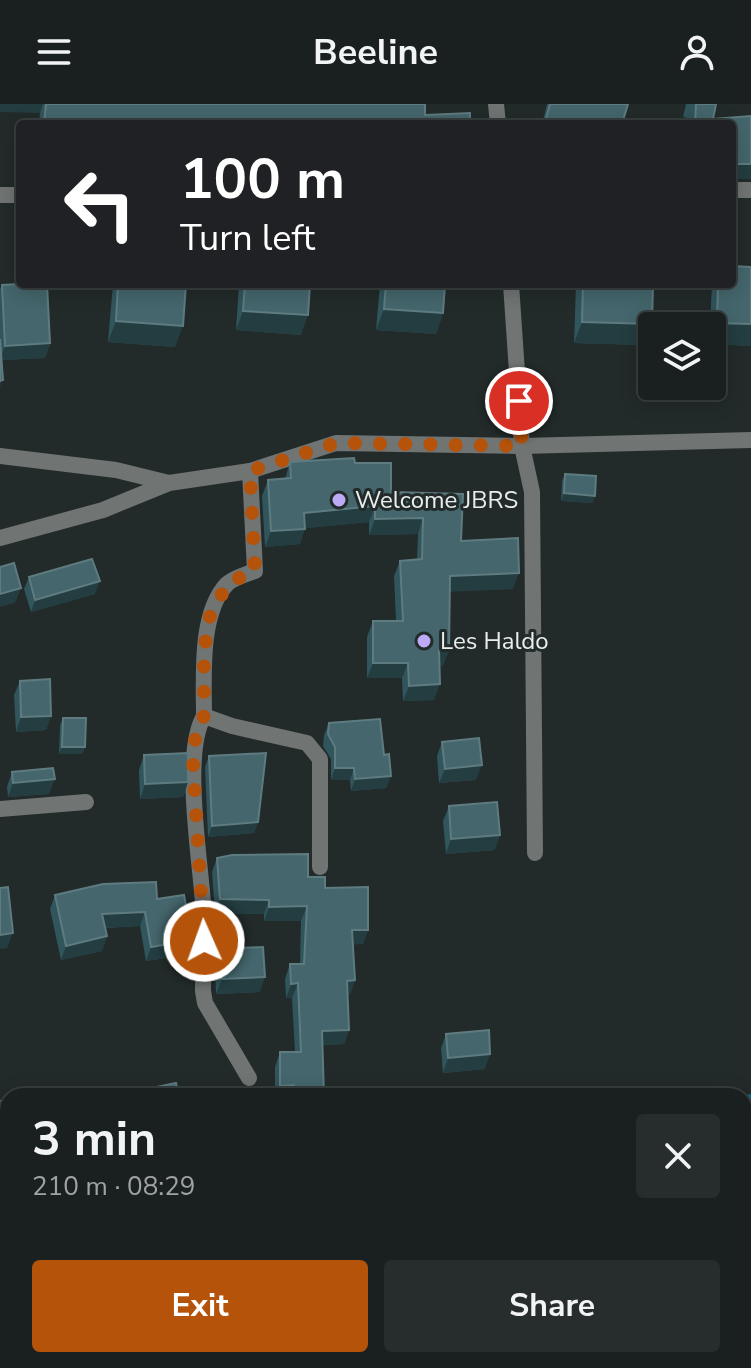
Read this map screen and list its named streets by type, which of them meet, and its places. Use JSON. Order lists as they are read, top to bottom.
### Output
{
  "places": ["Welcome JBRS", "Les Haldo"],
  "page": {
    "header": "Beeline",
    "turn": ["100 m", "Turn left"],
    "heading": ["3 min", "210 m · 08:29"],
    "buttons": ["Exit", "Share"]
  }
}
